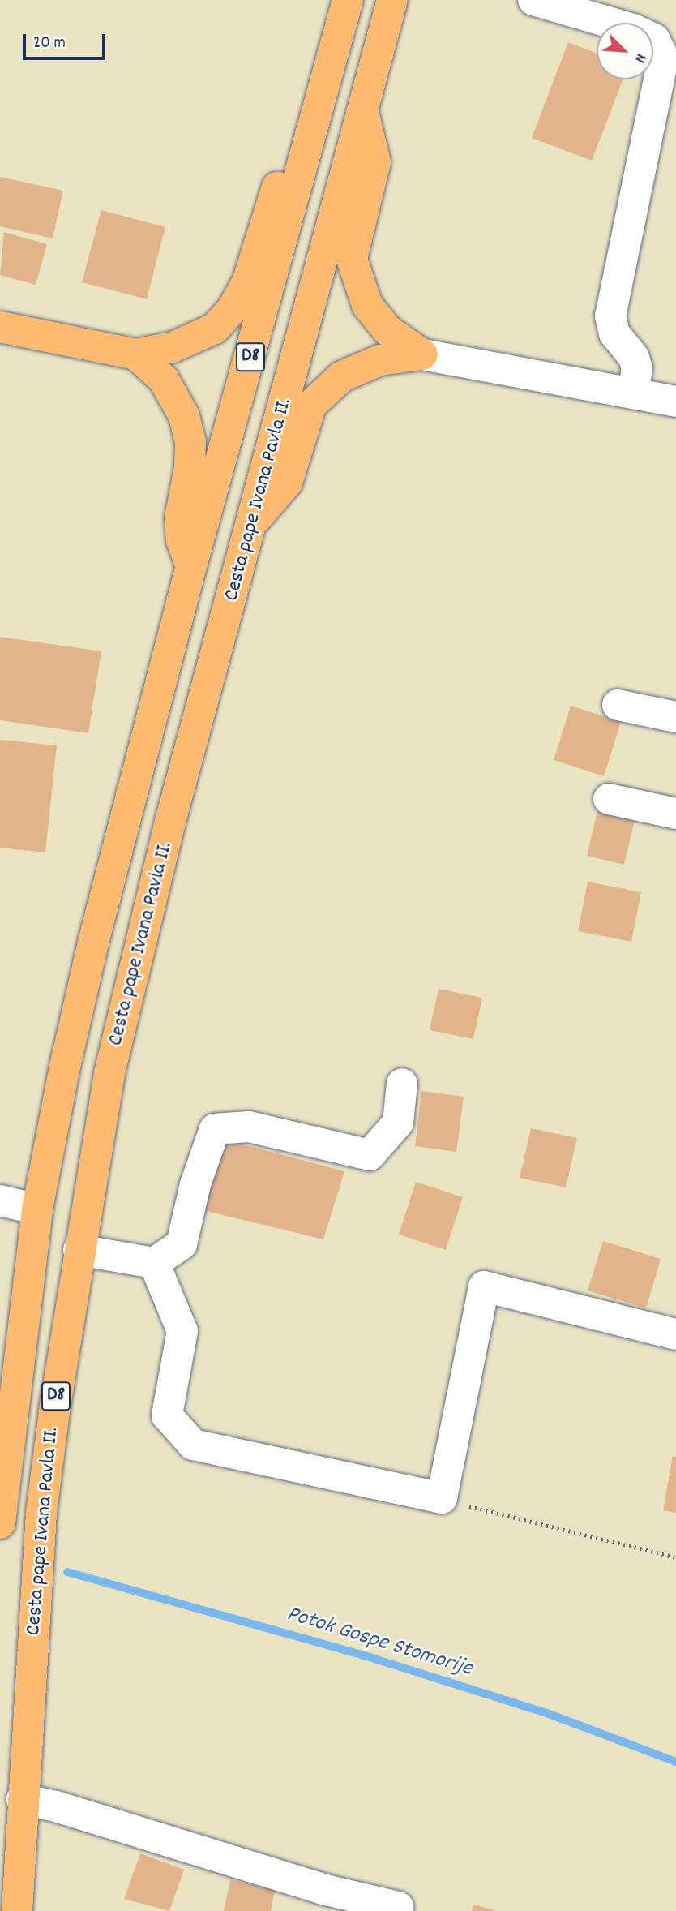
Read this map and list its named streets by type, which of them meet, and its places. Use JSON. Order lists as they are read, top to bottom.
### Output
{
  "streets": {
    "main road": ["D8", "Cesta pape Ivana Pavla II."]
  },
  "water": ["Potok Gospe Stomorije"],
  "scale_bar": "20 m",
  "north": "bottom right"
}
